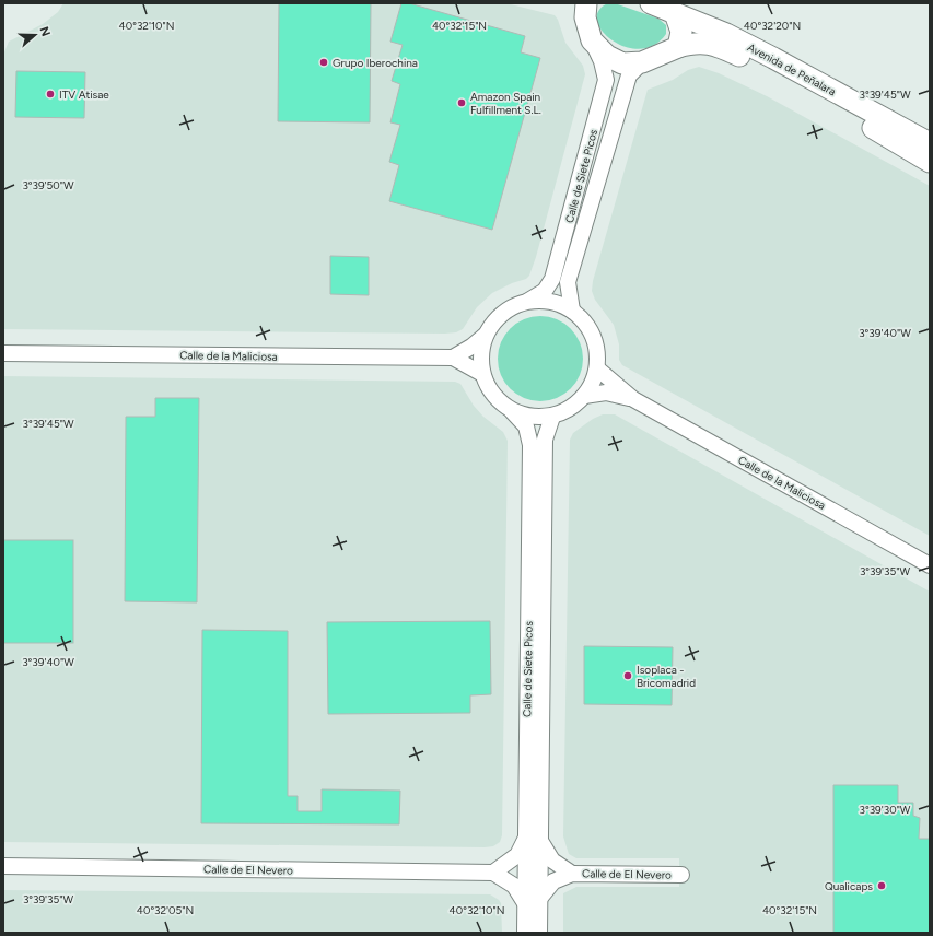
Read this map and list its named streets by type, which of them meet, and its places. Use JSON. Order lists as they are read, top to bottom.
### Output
{
  "streets": {
    "street": [
      "Avenida de Peñalara",
      "Calle de Siete Picos",
      "Calle de la Maliciosa",
      "Calle de El Nevero"
    ]
  },
  "crossings": [
    ["Avenida de Peñalara", "Calle de Siete Picos"],
    ["Calle de Siete Picos", "Calle de la Maliciosa"],
    ["Calle de Siete Picos", "Calle de El Nevero"]
  ],
  "places": [
    "Grupo Iberochina",
    "ITV Atisae",
    "Amazon Spain Fulfillment S.L.",
    "Isoplaca - Bricomadrid",
    "Qualicaps"
  ],
  "north": "right",
  "coordinates": [
    "40°32'10\"N",
    "40°32'15\"N",
    "40°32'20\"N",
    "3°39'45\"W",
    "3°39'50\"W",
    "3°39'40\"W",
    "3°39'35\"W",
    "3°39'30\"W",
    "40°32'05\"N"
  ]
}
